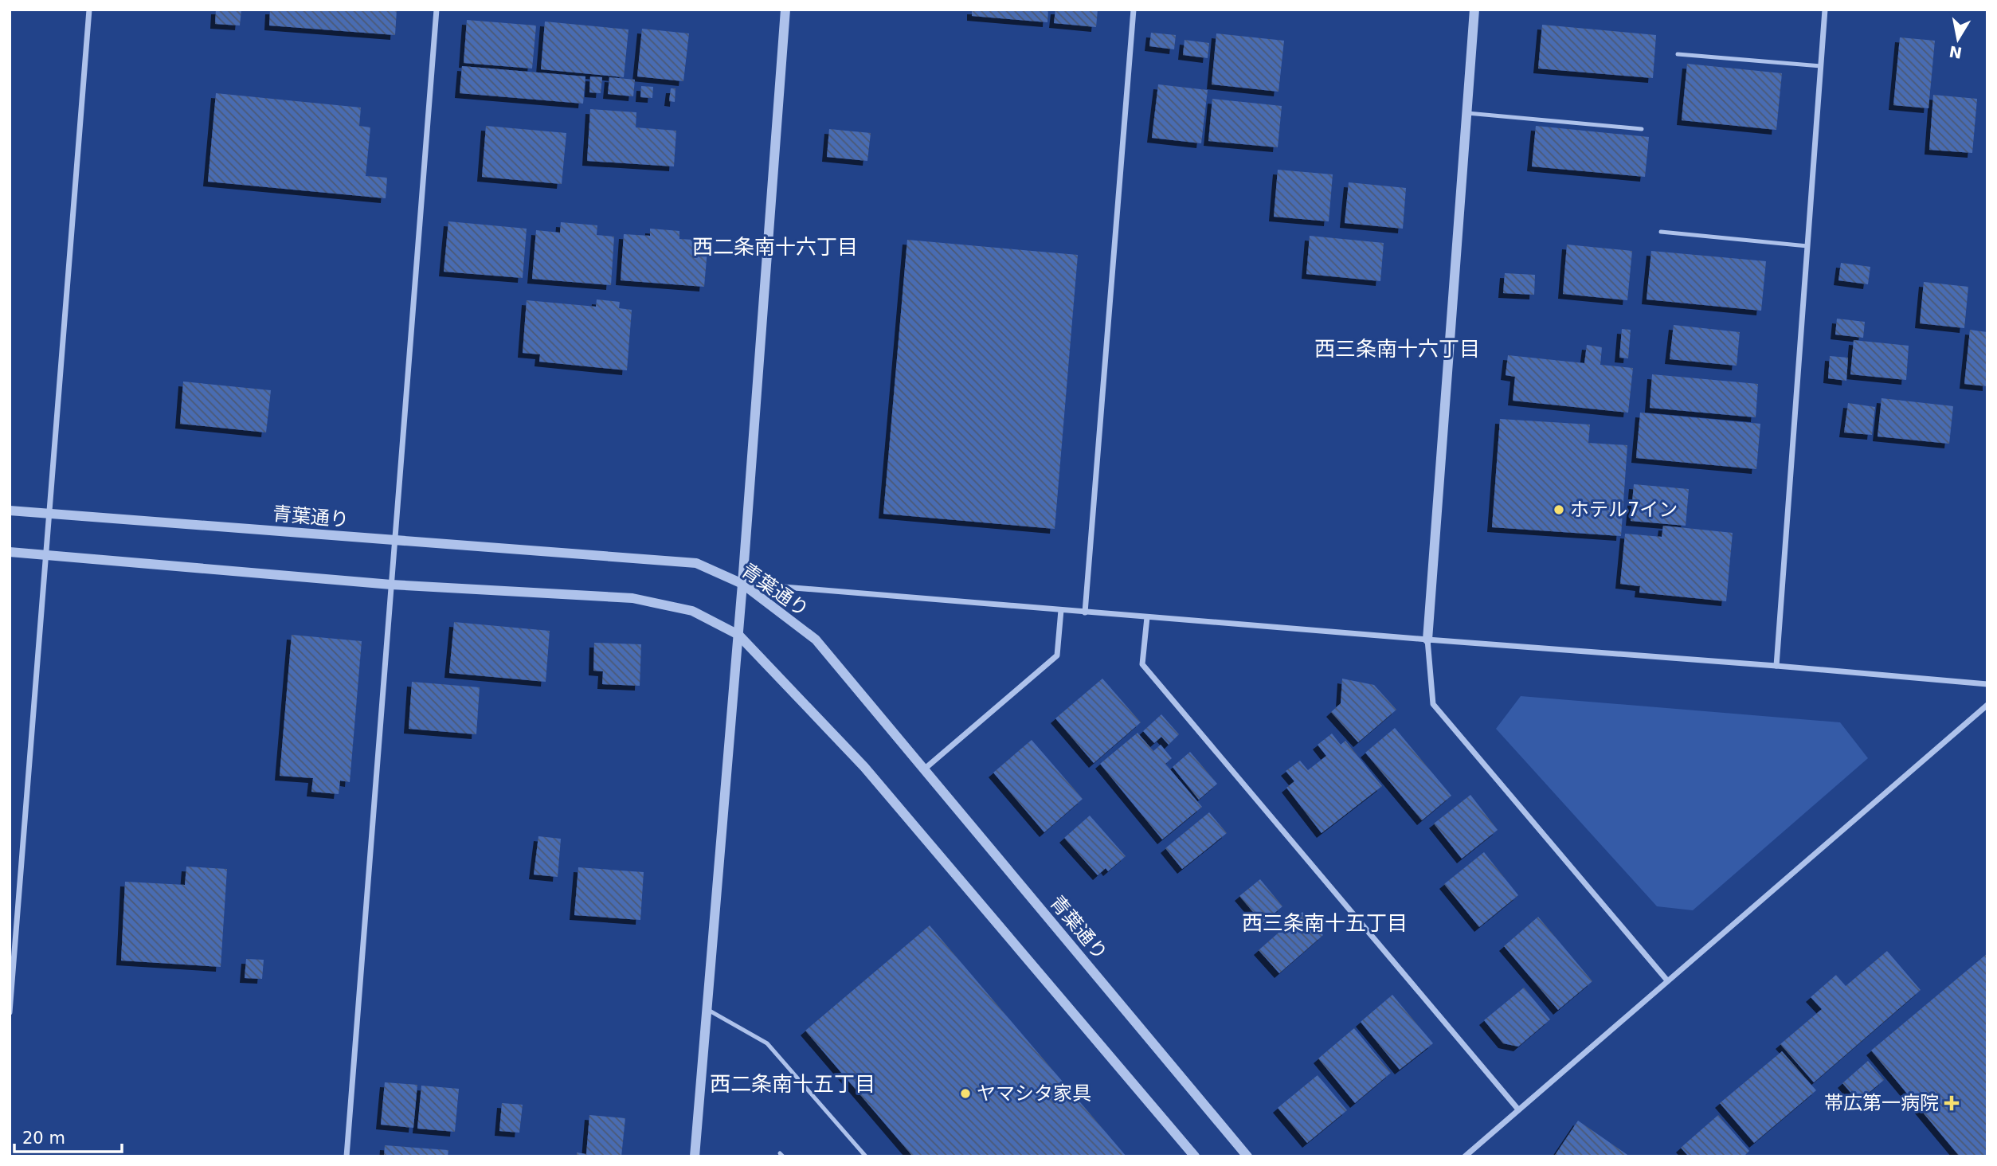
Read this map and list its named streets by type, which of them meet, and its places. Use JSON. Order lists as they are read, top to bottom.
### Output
{
  "streets": {
    "street": ["青葉通り"]
  },
  "districts": [
    "西二条南十六丁目",
    "西三条南十六丁目",
    "西三条南十五丁目",
    "西二条南十五丁目"
  ],
  "places": {
    "other": ["ホテル7イン", "ヤマシタ家具"],
    "health": ["帯広第一病院"]
  },
  "scale_bar": "20 m",
  "north": "bottom"
}
